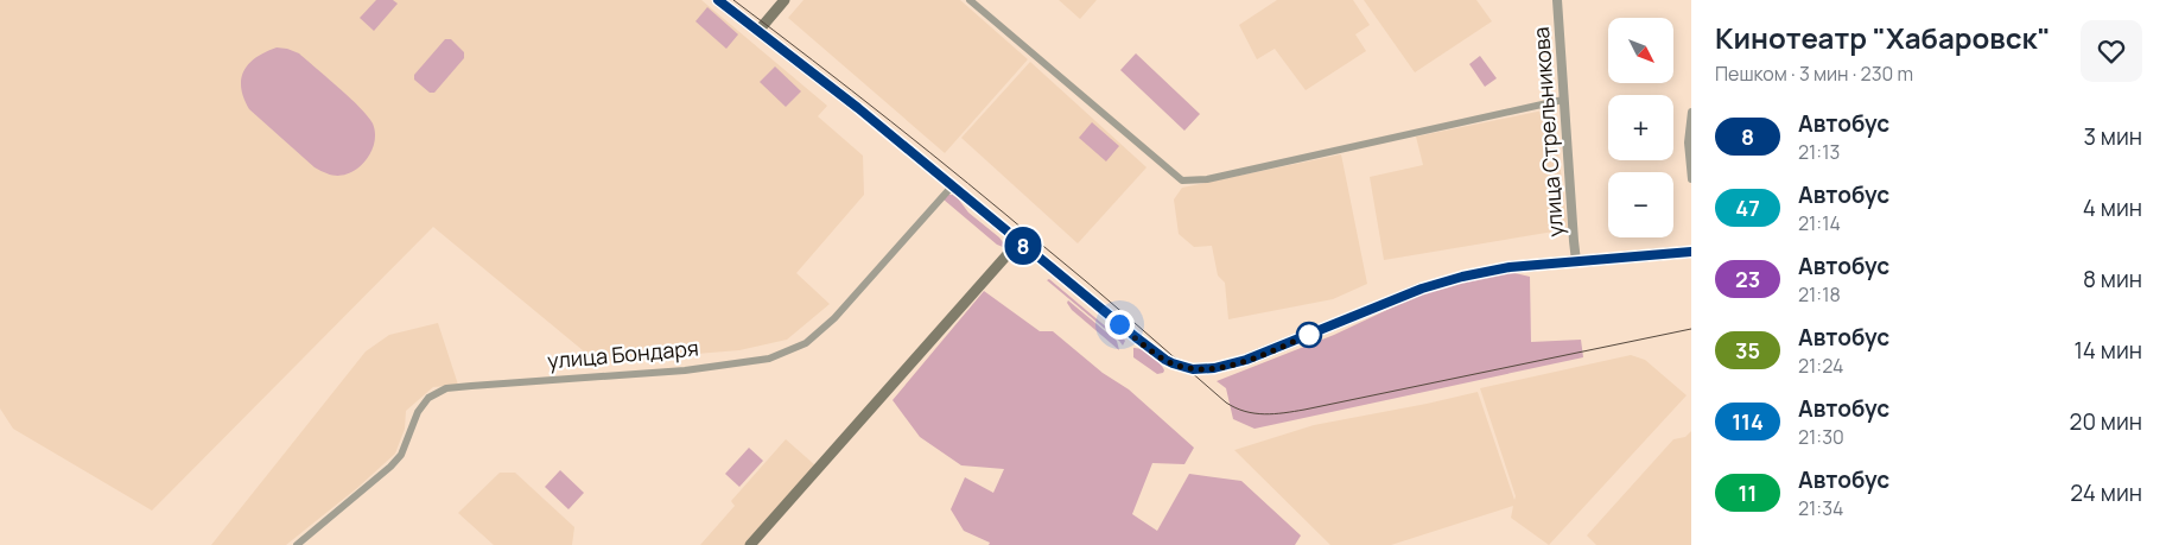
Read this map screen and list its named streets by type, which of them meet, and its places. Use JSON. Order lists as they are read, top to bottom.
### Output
{
  "streets": {
    "street": ["улица Стрельникова", "улица Бондаря"]
  },
  "lines": ["bus line 8"],
  "north": "bottom right",
  "page": {
    "on_map": "8",
    "heading": ["Кинотеатр \"Хабаровск\"", "Пешком · 3 мин · 230 m"],
    "map_buttons": ["+", "−"],
    "list": [
      {
        "mark": "8",
        "name": "Автобус",
        "note": "21:13",
        "value": "3 мин"
      },
      {
        "mark": "47",
        "name": "Автобус",
        "note": "21:14",
        "value": "4 мин"
      },
      {
        "mark": "23",
        "name": "Автобус",
        "note": "21:18",
        "value": "8 мин"
      },
      {
        "mark": "35",
        "name": "Автобус",
        "note": "21:24",
        "value": "14 мин"
      },
      {
        "mark": "114",
        "name": "Автобус",
        "note": "21:30",
        "value": "20 мин"
      },
      {
        "mark": "11",
        "name": "Автобус",
        "note": "21:34",
        "value": "24 мин"
      }
    ]
  }
}
